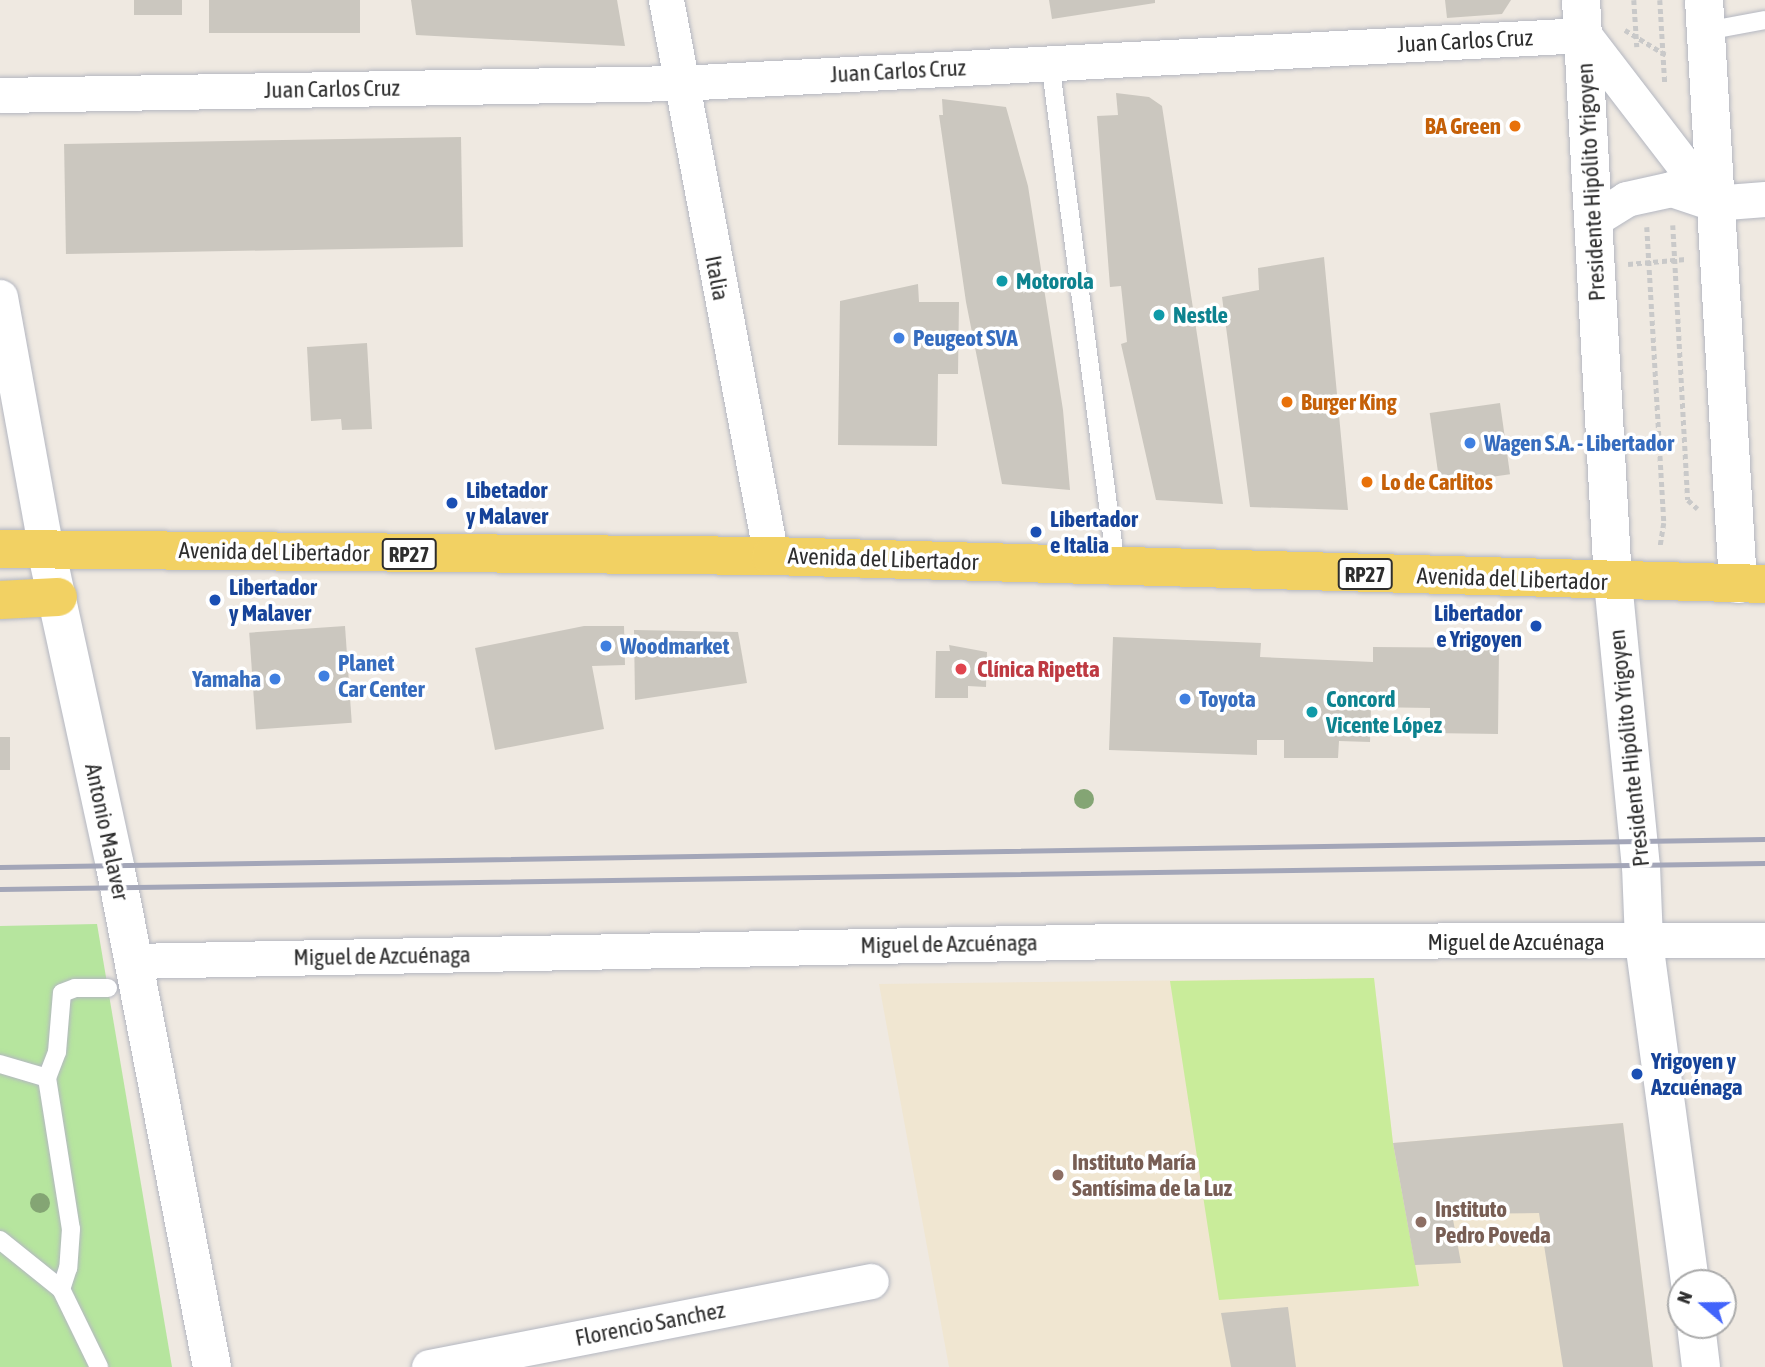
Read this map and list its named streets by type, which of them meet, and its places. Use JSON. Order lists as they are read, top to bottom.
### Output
{
  "streets": {
    "main road": ["Avenida del Libertador", "RP27"],
    "street": [
      "Juan Carlos Cruz",
      "Presidente Hipólito Yrigoyen",
      "Italia",
      "Antonio Malaver",
      "Miguel de Azcuénaga",
      "Florencio Sanchez"
    ]
  },
  "crossings": [
    ["Juan Carlos Cruz", "Presidente Hipólito Yrigoyen"],
    ["Juan Carlos Cruz", "Italia"],
    ["Presidente Hipólito Yrigoyen", "Avenida del Libertador"],
    ["Presidente Hipólito Yrigoyen", "Miguel de Azcuénaga"],
    ["Italia", "Avenida del Libertador"],
    ["Avenida del Libertador", "Antonio Malaver"],
    ["Antonio Malaver", "Miguel de Azcuénaga"]
  ],
  "places": [
    "BA Green",
    "Motorola",
    "Nestle",
    "Peugeot SVA",
    "Burger King",
    "Wagen S.A. - Libertador",
    "Lo de Carlitos",
    "Libetador y Malaver",
    "Libertador e Italia",
    "Libertador y Malaver",
    "Libertador e Yrigoyen",
    "Woodmarket",
    "Clínica Ripetta",
    "Planet Car Center",
    "Yamaha",
    "Toyota",
    "Concord Vicente López",
    "Yrigoyen y Azcuénaga",
    "Instituto María Santísima de la Luz",
    "Instituto Pedro Poveda"
  ],
  "north": "left"
}
